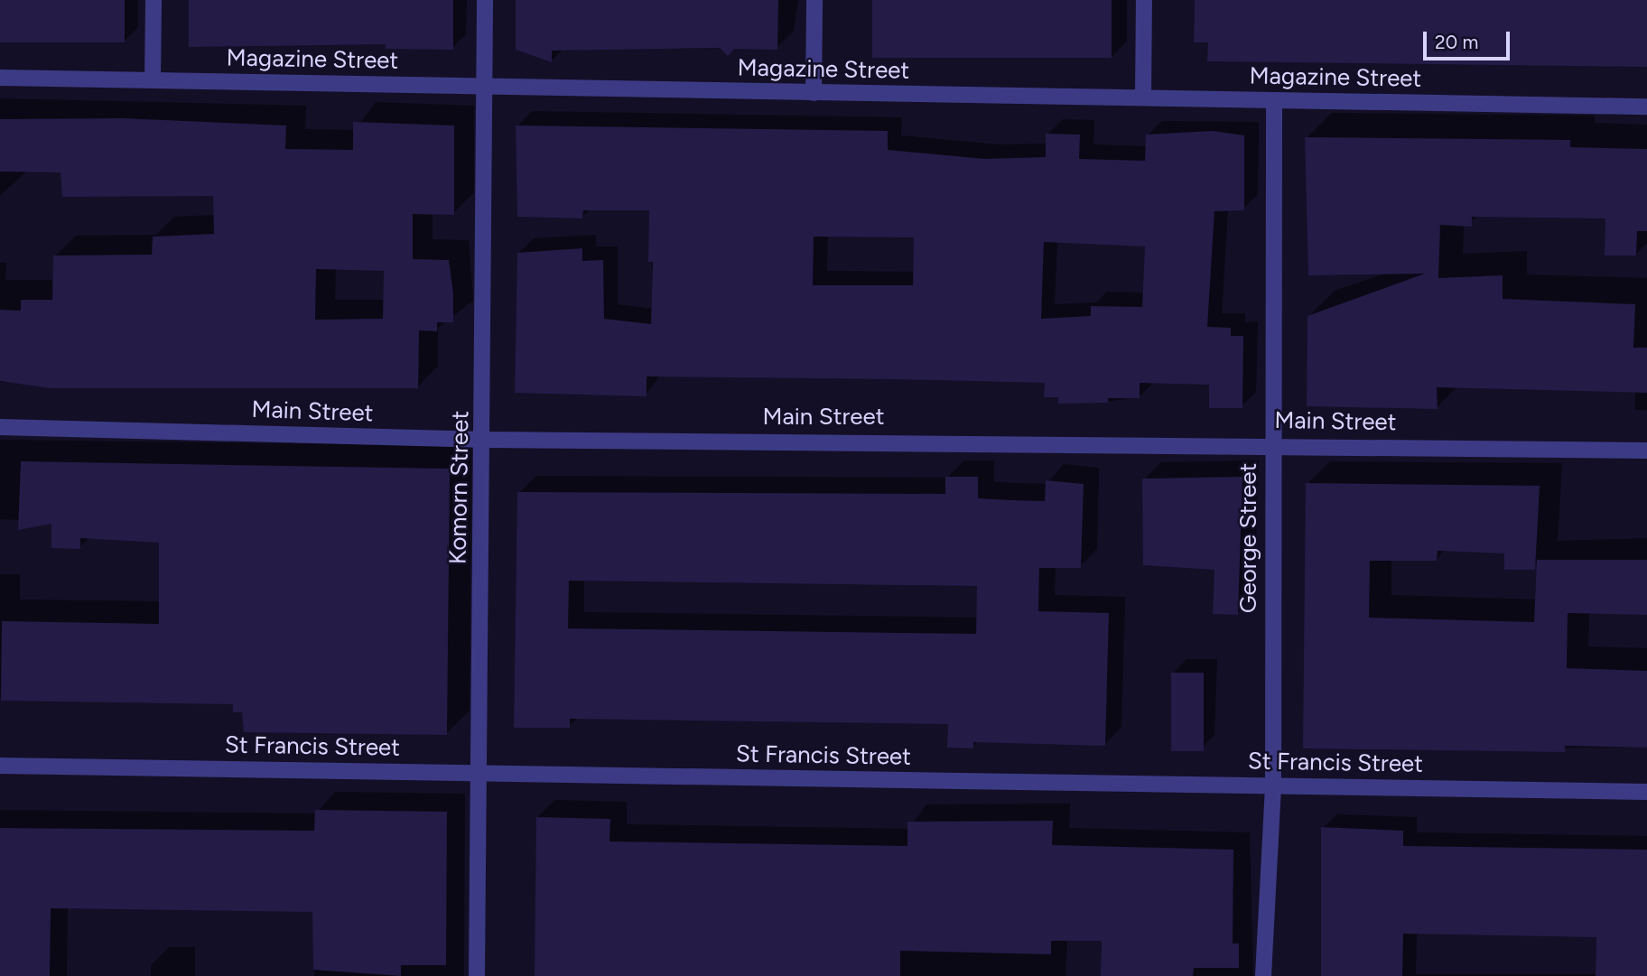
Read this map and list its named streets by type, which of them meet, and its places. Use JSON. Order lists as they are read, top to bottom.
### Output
{
  "streets": {
    "street": [
      "Magazine Street",
      "Main Street",
      "Komorn Street",
      "George Street",
      "St Francis Street"
    ]
  },
  "crossings": [
    ["Magazine Street", "Komorn Street"],
    ["Magazine Street", "George Street"],
    ["Main Street", "Komorn Street"],
    ["Main Street", "George Street"],
    ["Komorn Street", "St Francis Street"],
    ["George Street", "St Francis Street"]
  ],
  "scale_bar": "20 m"
}
